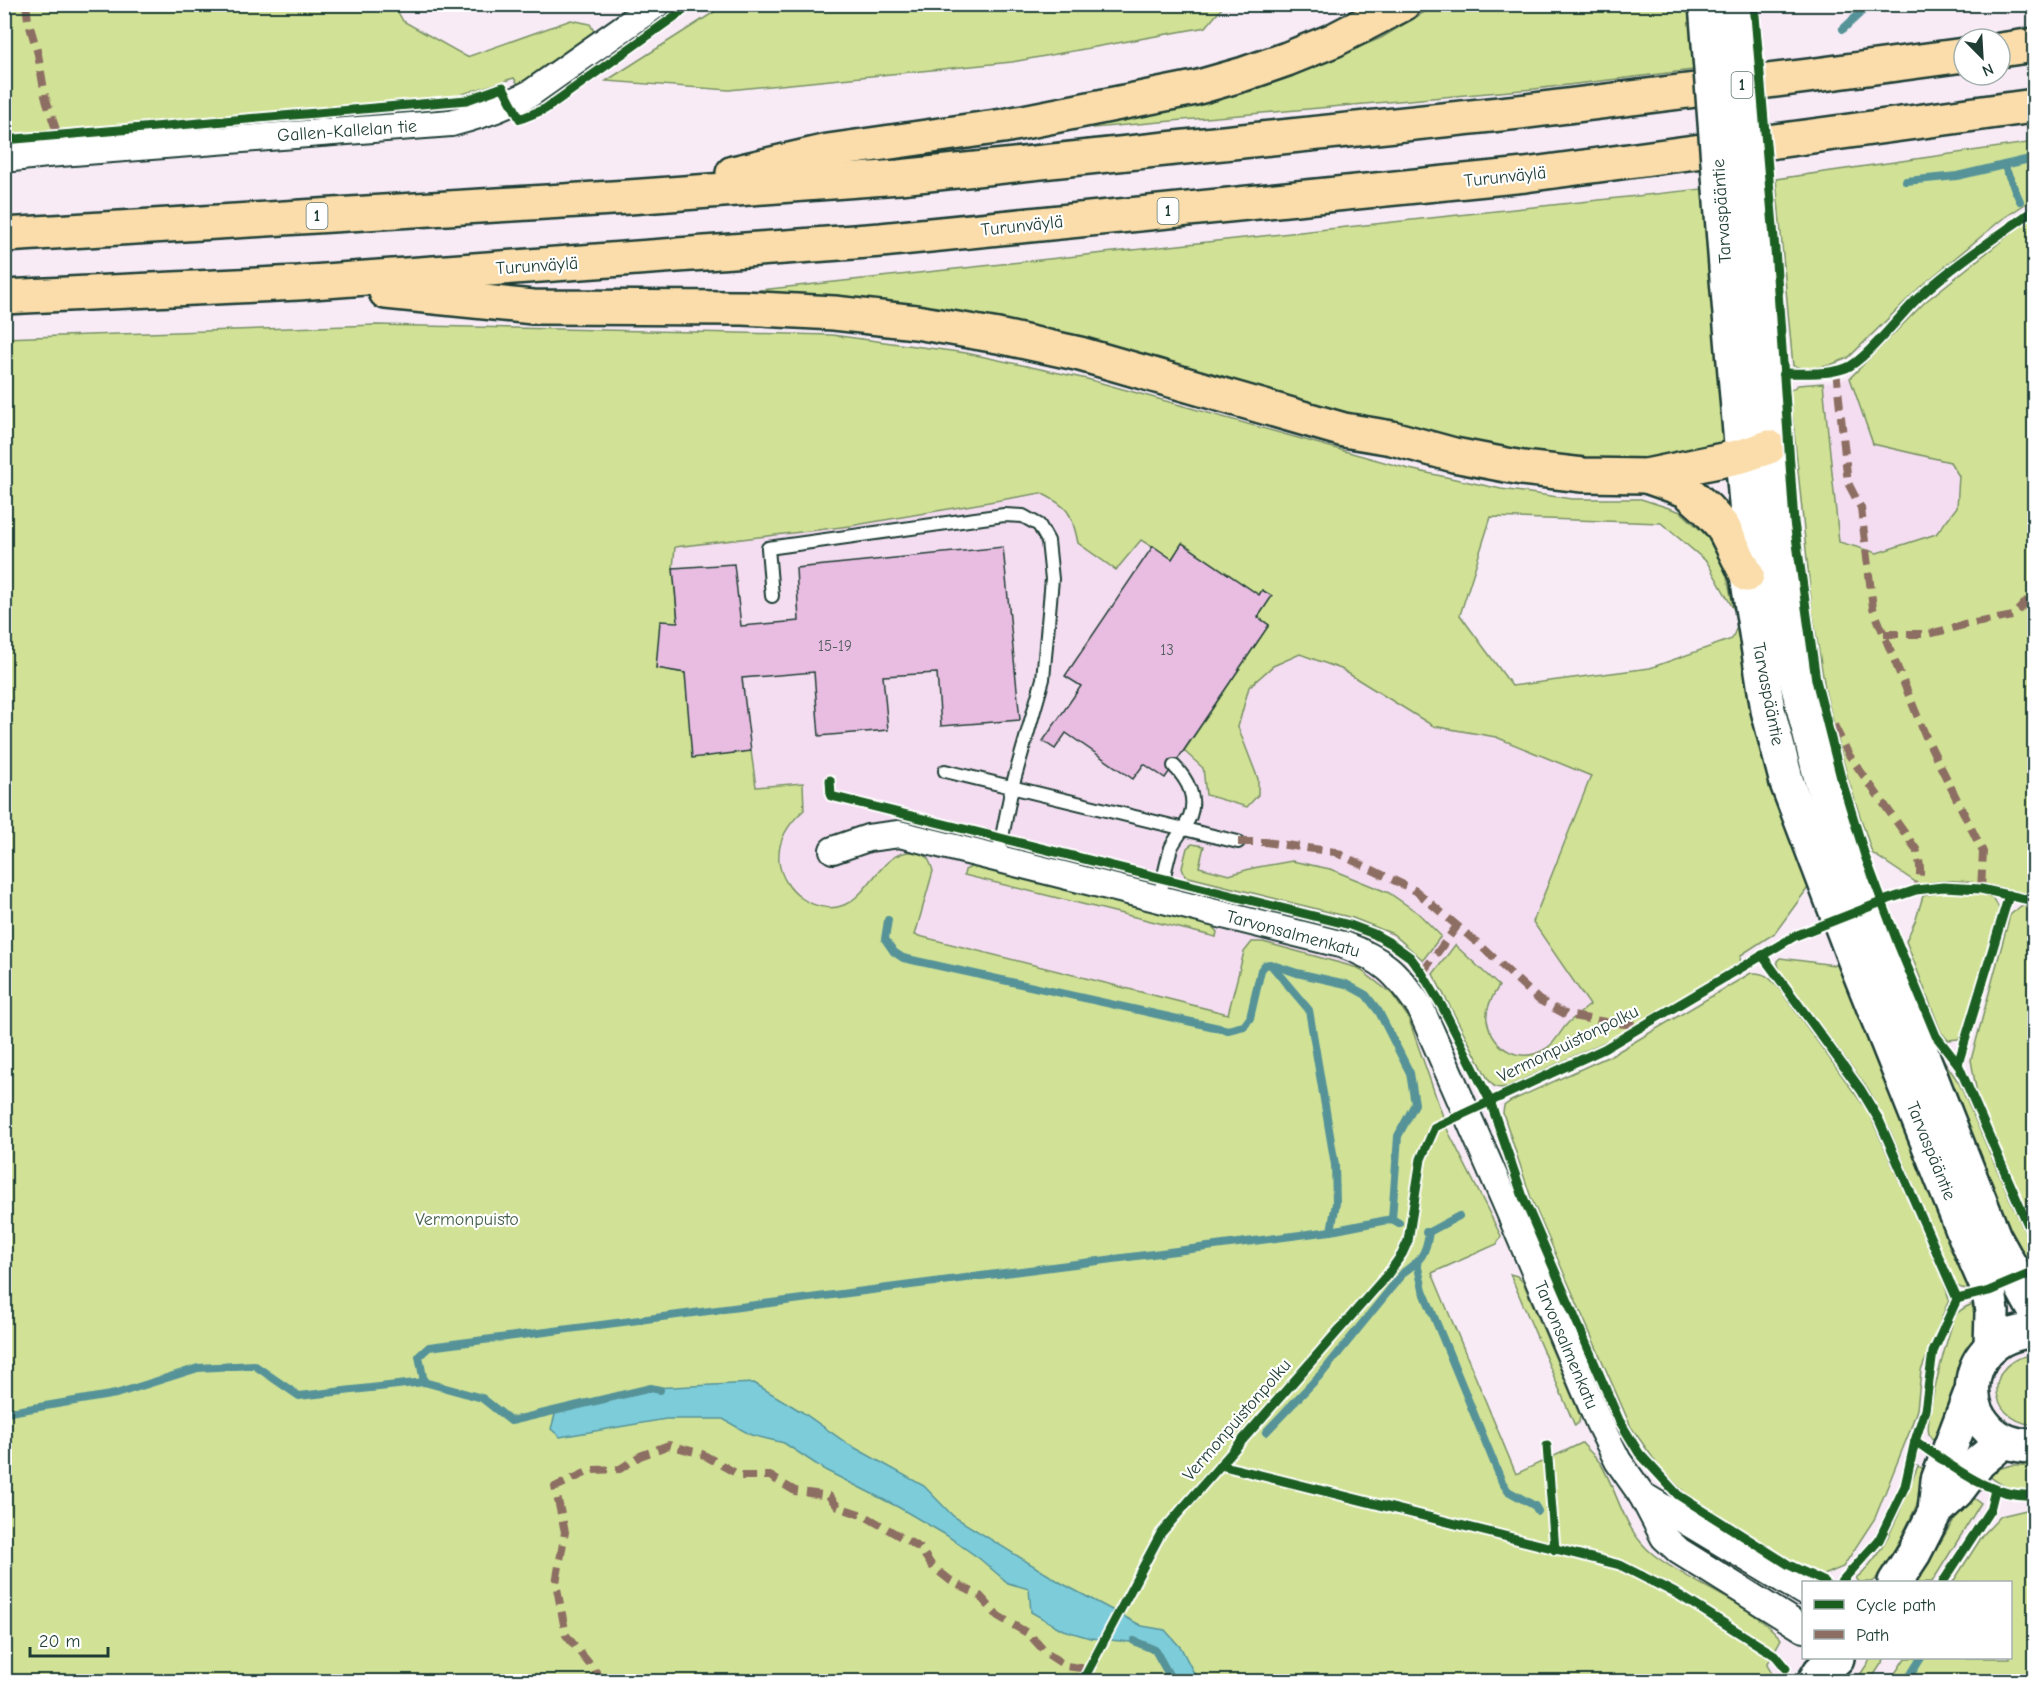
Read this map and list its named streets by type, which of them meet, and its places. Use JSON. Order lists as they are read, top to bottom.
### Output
{
  "streets": {
    "highway": ["1", "Turunväylä"],
    "main road": ["Tarvaspääntie"],
    "street": ["Gallen-Kallelan tie", "Tarvonsalmenkatu"],
    "cycle path": ["Vermonpuistonpolku"]
  },
  "parks": ["Vermonpuisto"],
  "house_numbers": ["15-19", "13"],
  "legend": ["Cycle path", "Path"],
  "scale_bar": "20 m",
  "north": "bottom right"
}
